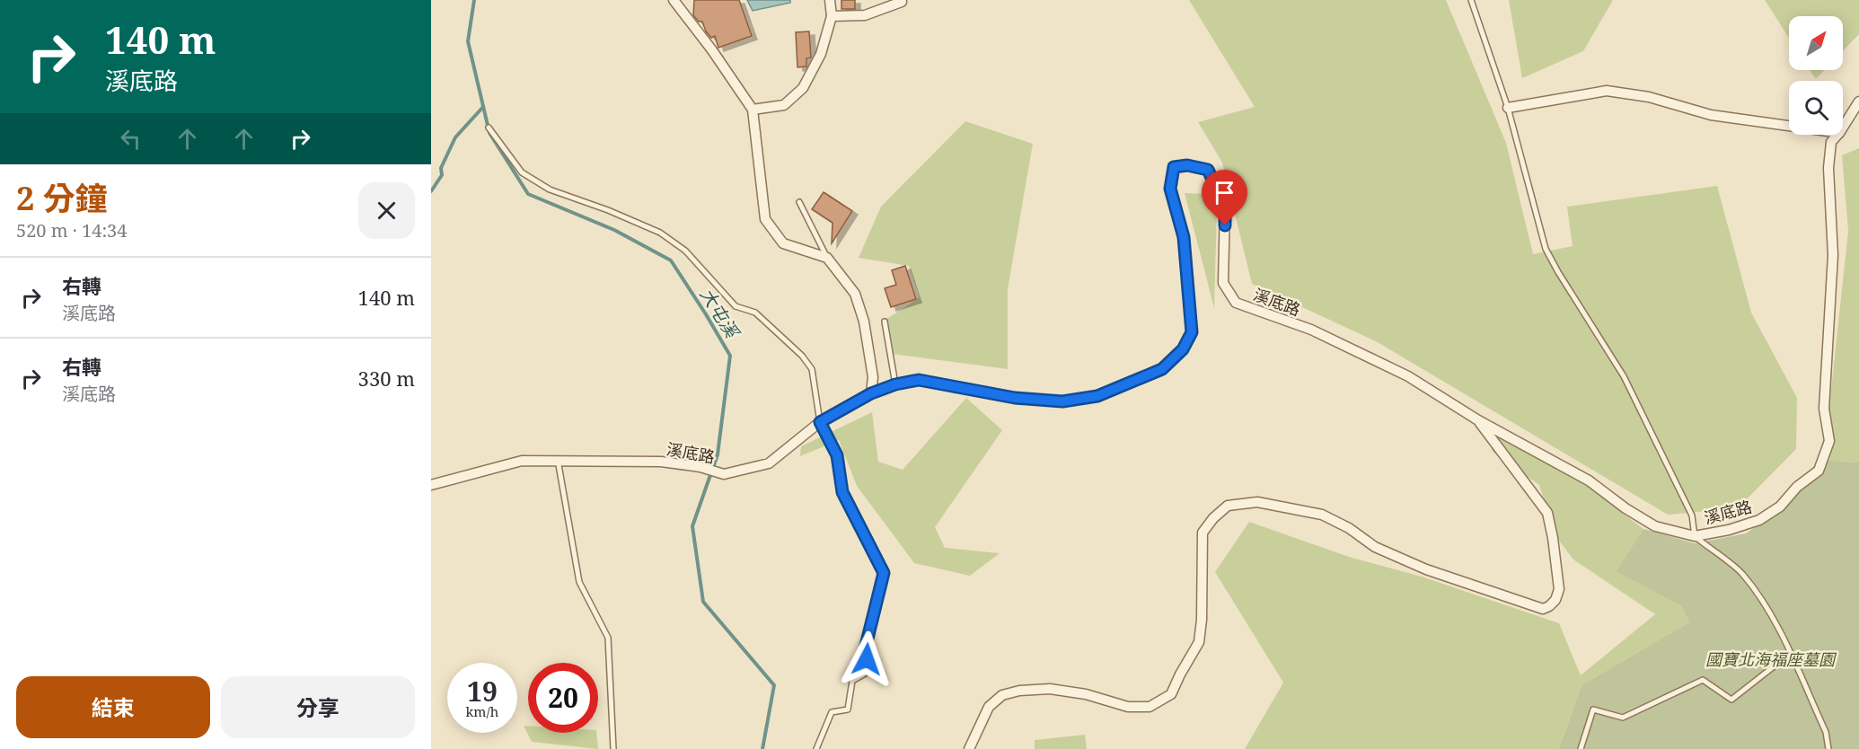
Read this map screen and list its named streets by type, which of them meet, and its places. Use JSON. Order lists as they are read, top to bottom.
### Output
{
  "streets": {
    "street": ["溪底路"]
  },
  "water": ["大屯溪"],
  "parks": ["國寶北海福座墓園"],
  "north": "top right",
  "page": {
    "turn": ["140 m", "溪底路"],
    "heading": ["2 分鐘", "520 m · 14:34"],
    "list": [
      {
        "name": "右轉",
        "note": "溪底路",
        "value": "140 m"
      },
      {
        "name": "右轉",
        "note": "溪底路",
        "value": "330 m"
      }
    ],
    "speed": "19 km/h",
    "limit": "20",
    "buttons": ["結束", "分享"]
  }
}
